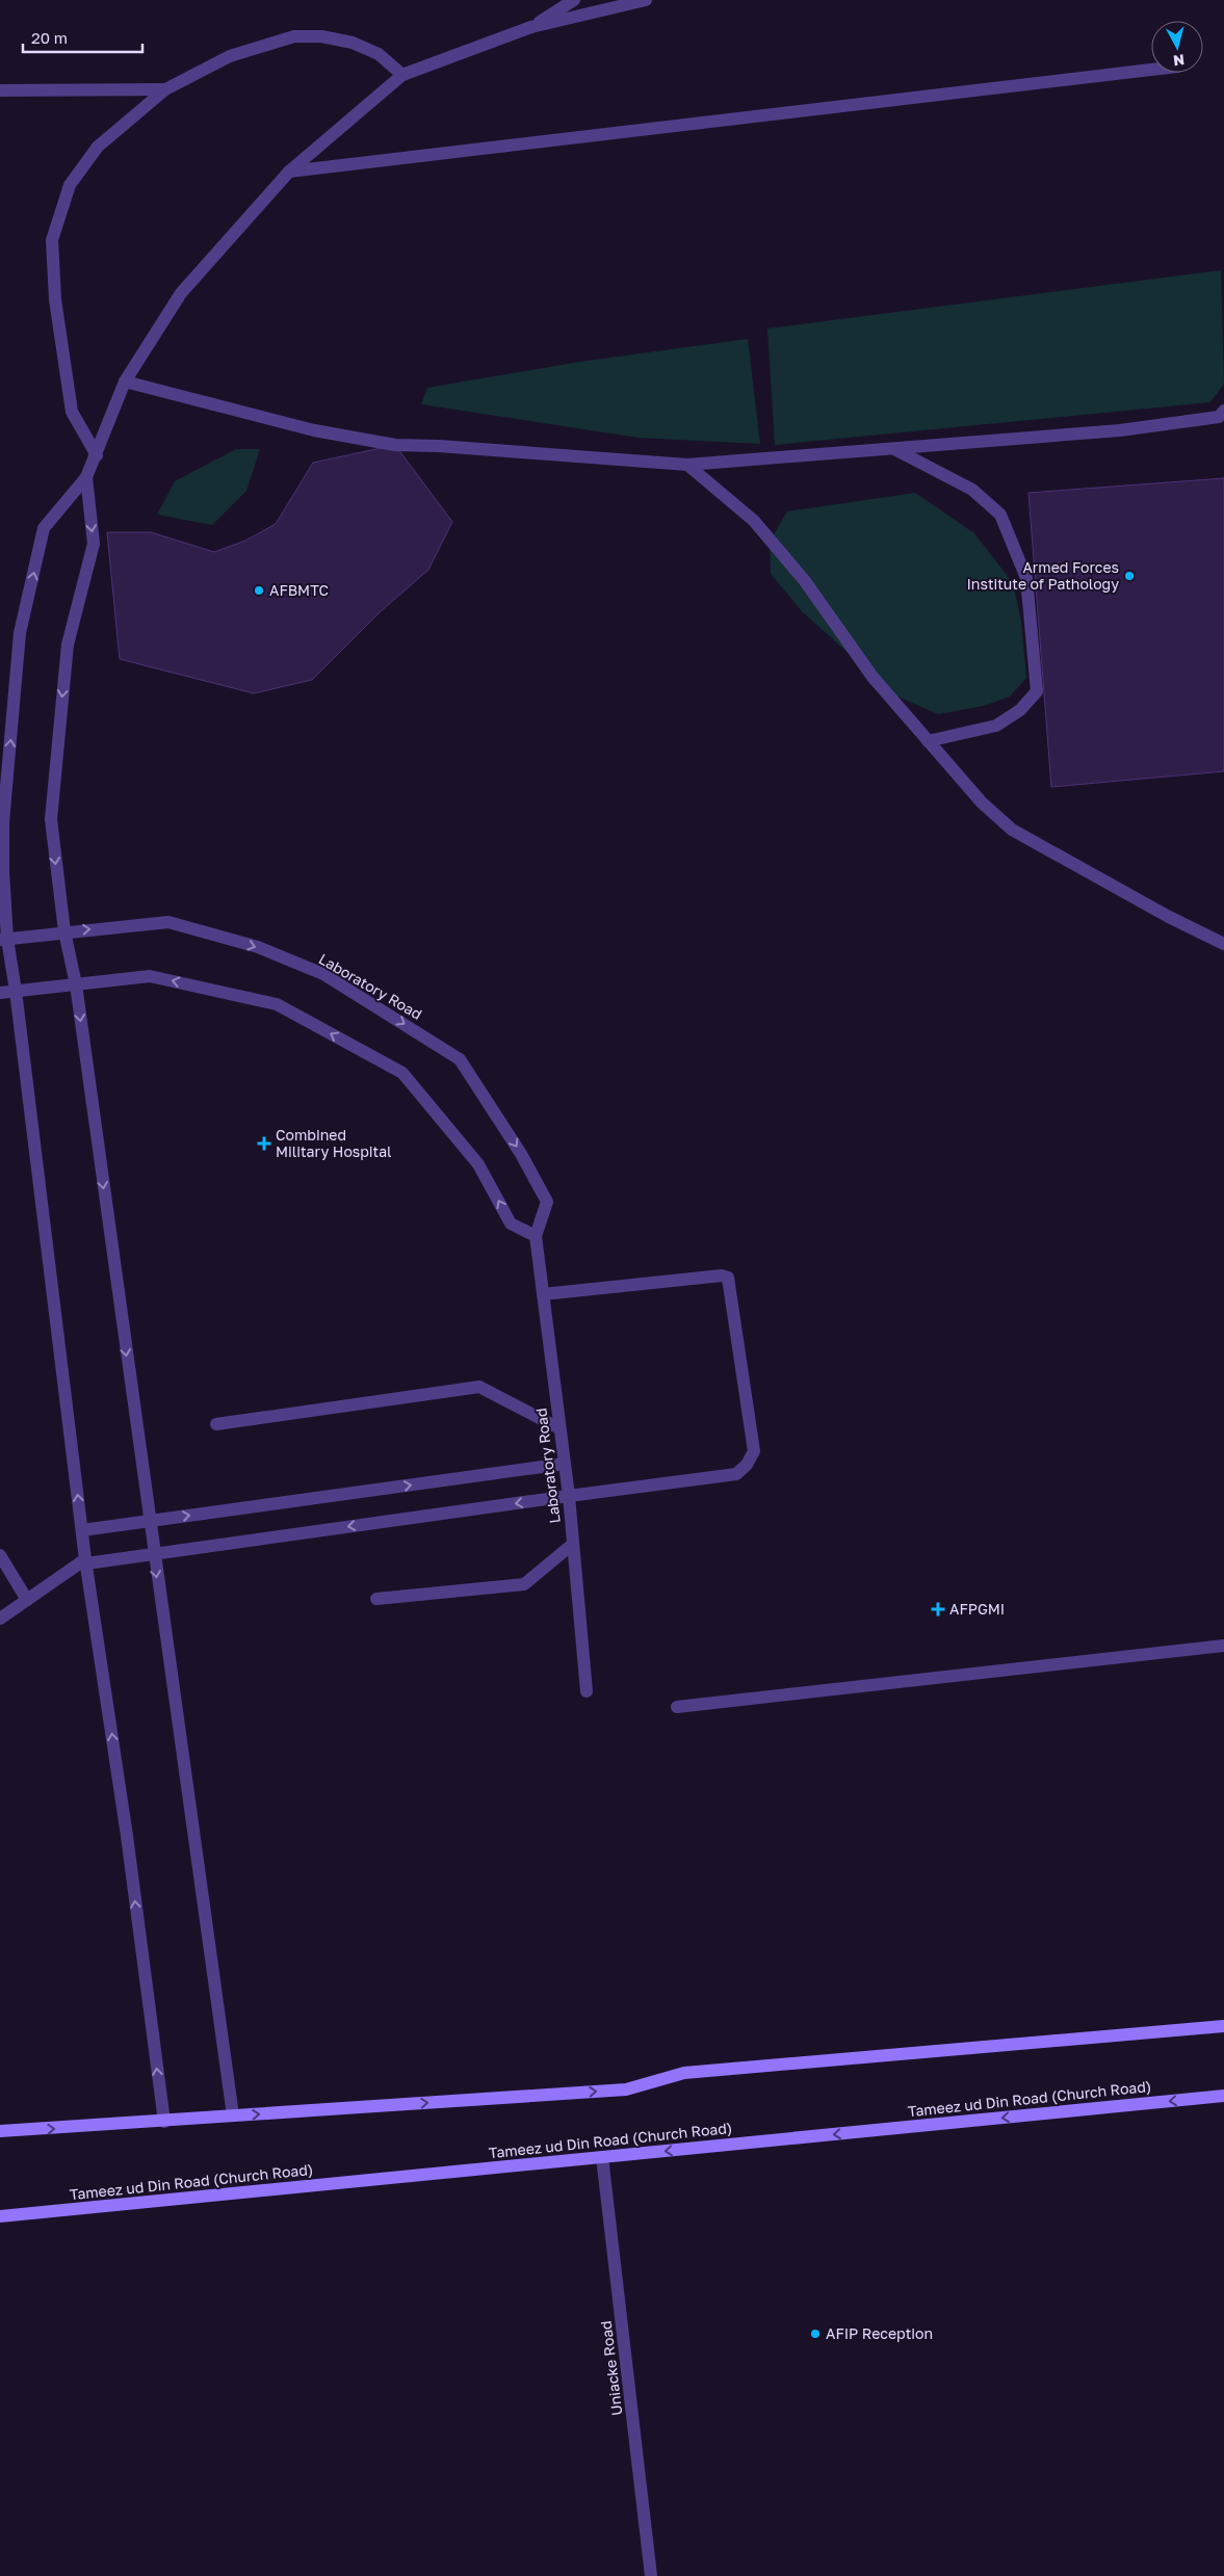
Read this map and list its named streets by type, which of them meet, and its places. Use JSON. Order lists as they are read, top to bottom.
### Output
{
  "streets": {
    "main road": ["Tameez ud Din Road (Church Road)"],
    "street": ["Laboratory Road", "Uniacke Road"]
  },
  "crossings": [
    ["Tameez ud Din Road (Church Road)", "Uniacke Road"]
  ],
  "places": {
    "other": ["Armed Forces Institute of Pathology", "AFBMTC", "AFIP Reception"],
    "health": ["Combined Military Hospital", "AFPGMI"]
  },
  "scale_bar": "20 m",
  "north": "bottom"
}
